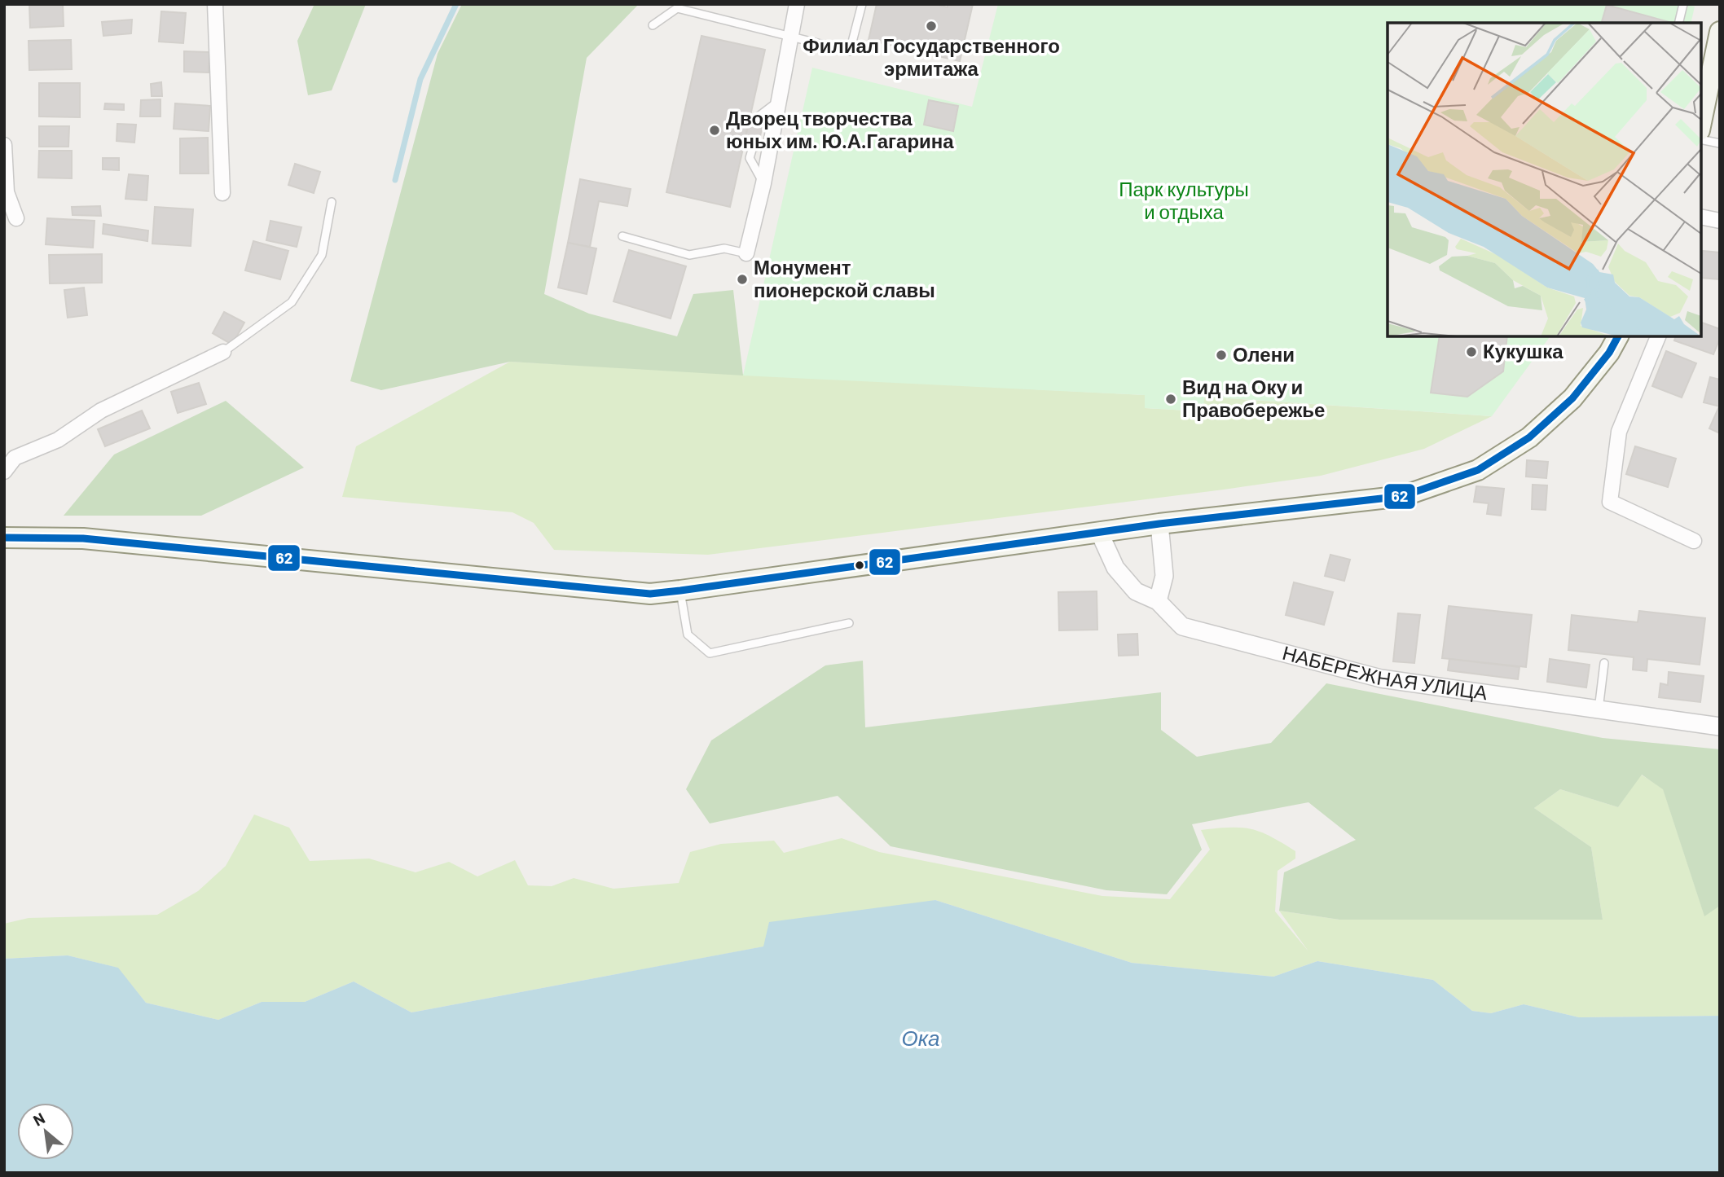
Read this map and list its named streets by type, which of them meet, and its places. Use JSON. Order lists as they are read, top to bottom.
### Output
{
  "streets": {
    "street": ["НАБЕРЕЖНАЯ УЛИЦА"]
  },
  "water": ["Ока"],
  "parks": ["Парк культуры и отдыха"],
  "places": [
    "Филиал Государственного эрмитажа",
    "Дворец творчества юных им. Ю.А.Гагарина",
    "Монумент пионерской славы",
    "Кукушка",
    "Олени",
    "Вид на Оку и Правобережье"
  ],
  "lines": ["transit line 62"],
  "north": "top left"
}
